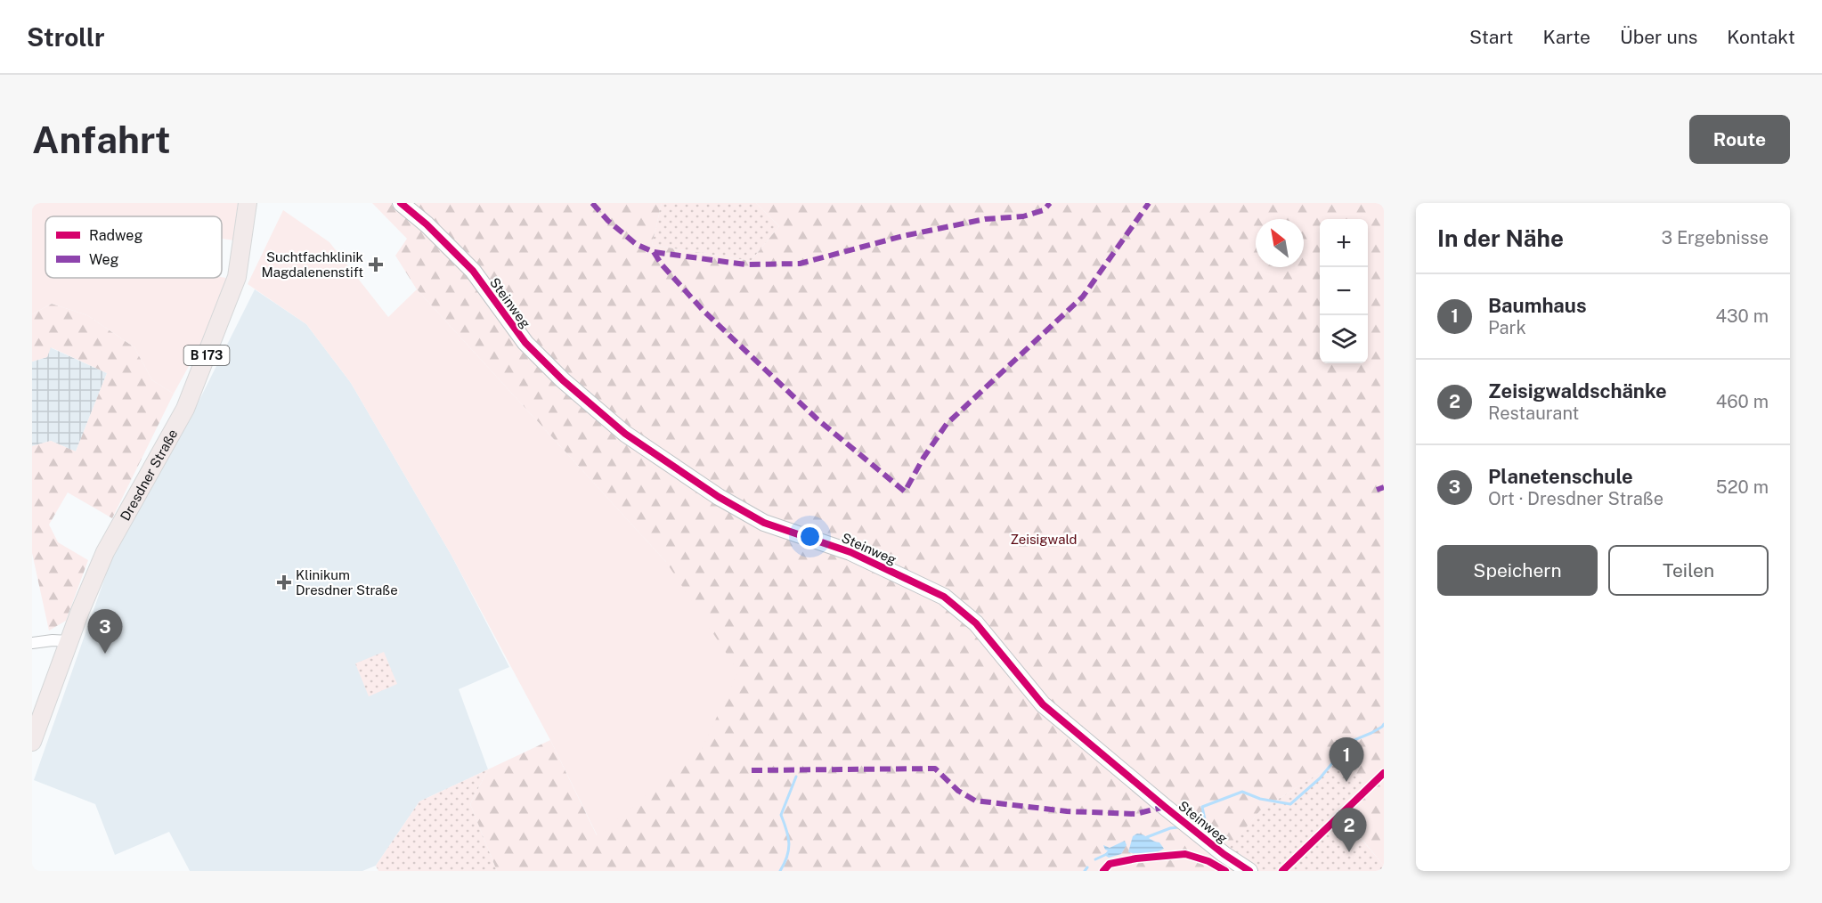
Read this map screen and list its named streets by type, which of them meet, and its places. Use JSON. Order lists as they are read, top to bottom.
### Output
{
  "streets": {
    "main road": ["B 173", "Dresdner Straße"],
    "street": ["Steinweg"]
  },
  "parks": ["Zeisigwald"],
  "places": {
    "health": ["Suchtfachklinik Magdalenenstift", "Klinikum Dresdner Straße"]
  },
  "legend": ["Radweg", "Weg"],
  "north": "top left",
  "page": {
    "header": "Strollr",
    "nav": [
      "Start",
      "Karte",
      "Über uns",
      "Kontakt"
    ],
    "buttons": [
      "Route",
      ["Speichern", "Teilen"]
    ],
    "title": "Anfahrt",
    "heading": ["In der Nähe", "3 Ergebnisse"],
    "map_buttons": ["+", "−"],
    "list": [
      {
        "mark": "1",
        "name": "Baumhaus",
        "note": "Park",
        "value": "430 m"
      },
      {
        "mark": "2",
        "name": "Zeisigwaldschänke",
        "note": "Restaurant",
        "value": "460 m"
      },
      {
        "mark": "3",
        "name": "Planetenschule",
        "note": "Ort · Dresdner Straße",
        "value": "520 m"
      }
    ],
    "pins": ["3", "1", "2"]
  }
}
